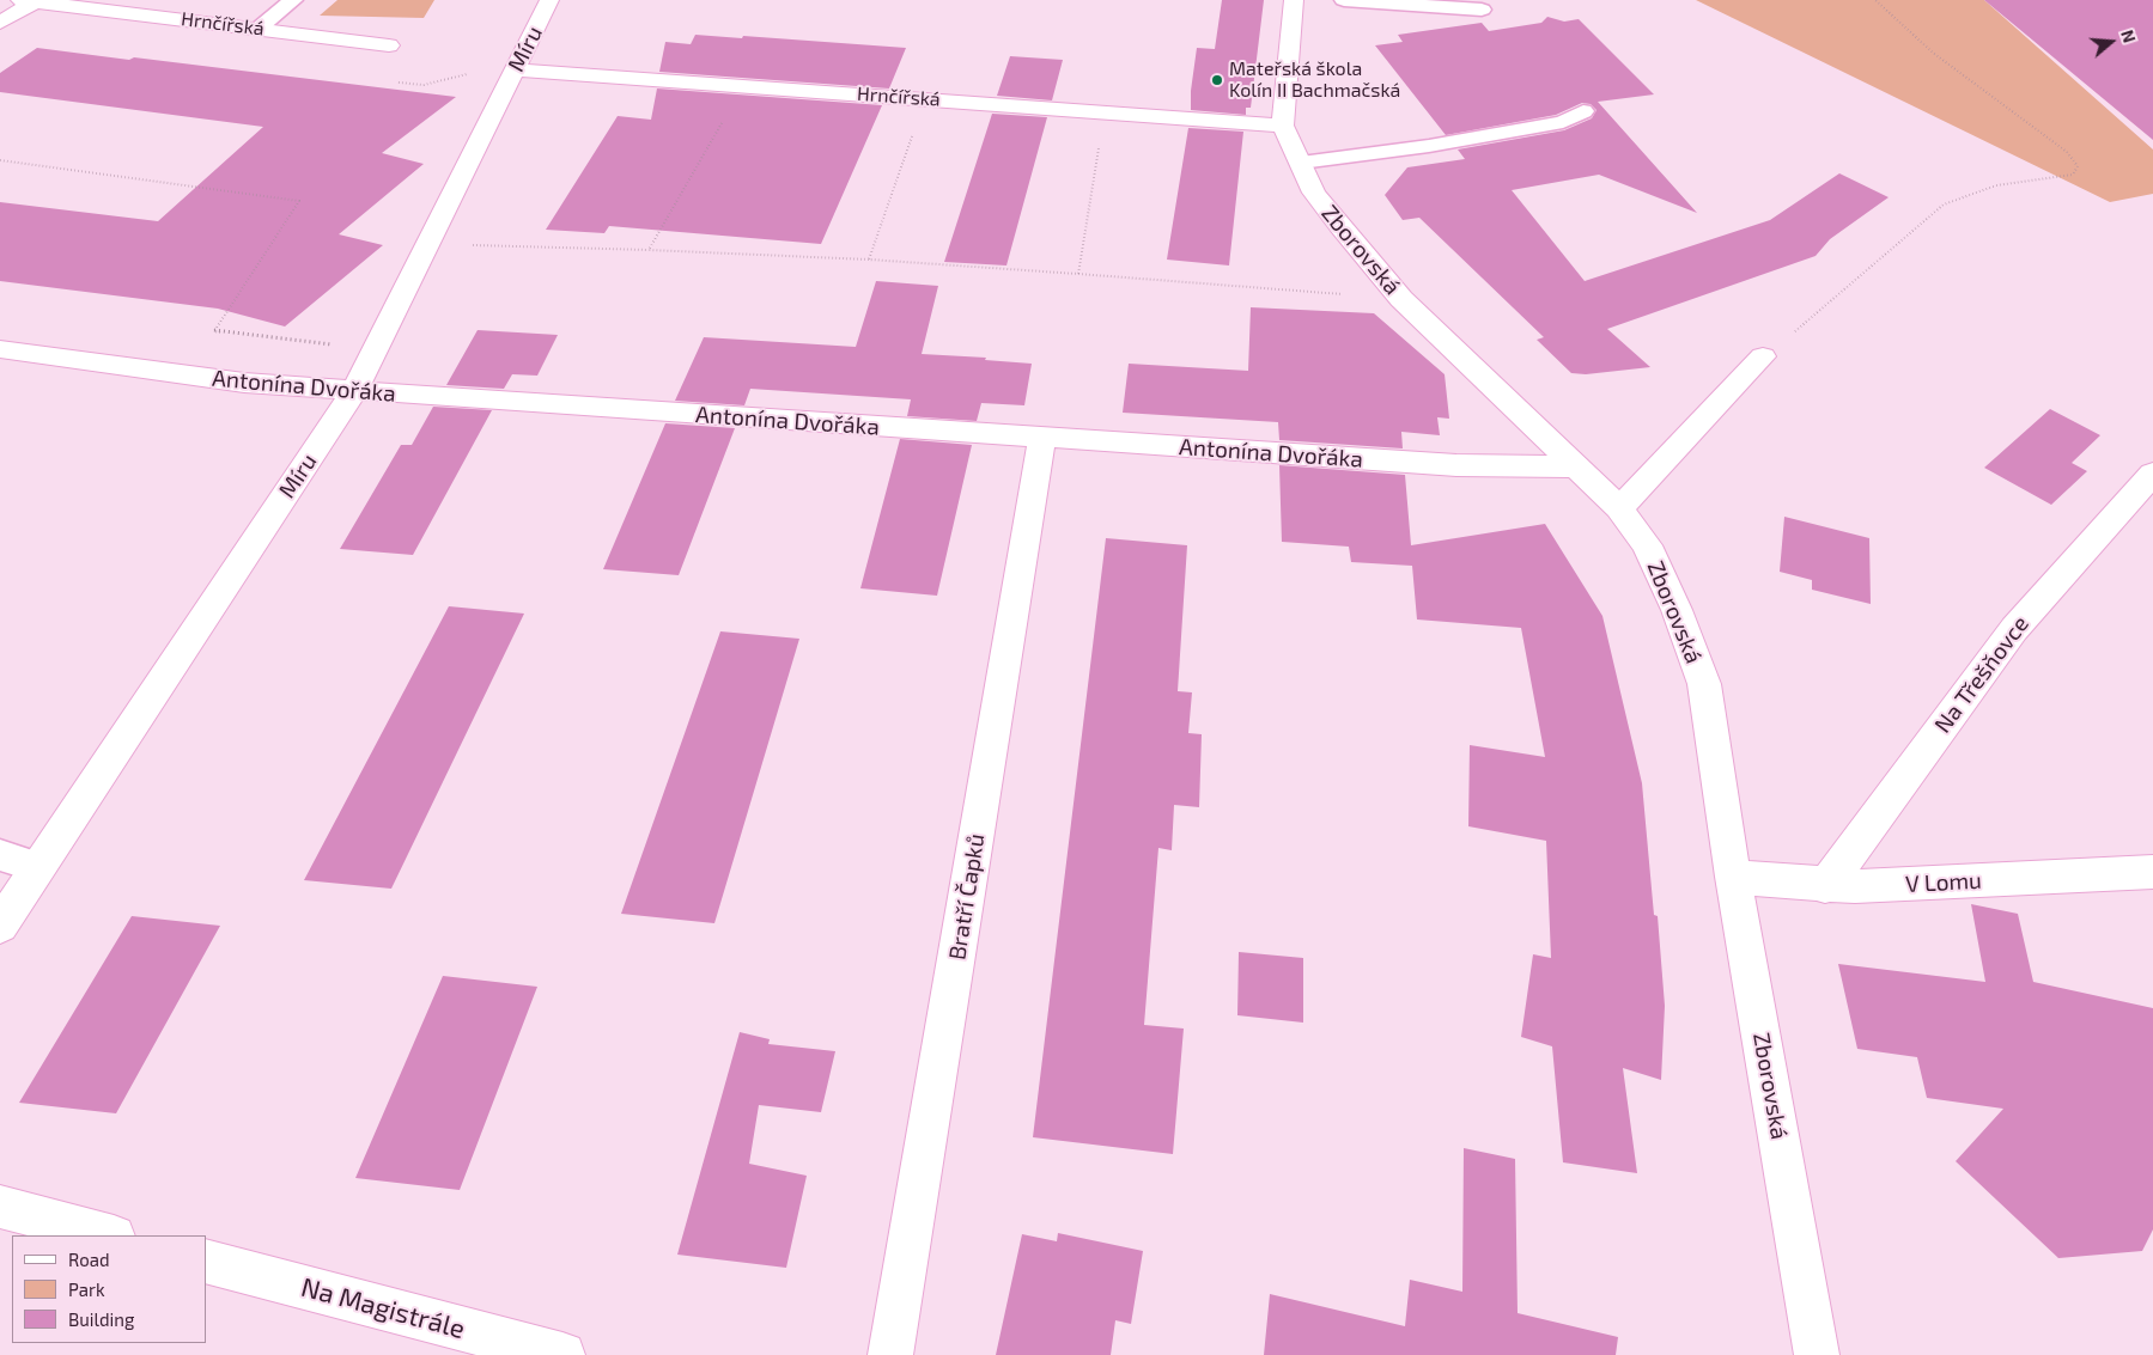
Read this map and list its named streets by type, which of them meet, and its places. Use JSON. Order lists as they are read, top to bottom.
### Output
{
  "streets": {
    "street": [
      "Hrnčířská",
      "Míru",
      "Zborovská",
      "Antonína Dvořáka",
      "Na Třešňovce",
      "V Lomu",
      "Bratří Čapků",
      "Na Magistrále"
    ]
  },
  "crossings": [
    ["Hrnčířská", "Míru"],
    ["Hrnčířská", "Zborovská"],
    ["Míru", "Antonína Dvořáka"],
    ["Zborovská", "Antonína Dvořáka"],
    ["Zborovská", "V Lomu"],
    ["Antonína Dvořáka", "Bratří Čapků"],
    ["Na Třešňovce", "V Lomu"]
  ],
  "places": ["Mateřská škola Kolín II Bachmačská"],
  "legend": ["Road", "Park", "Building"],
  "north": "right"
}
